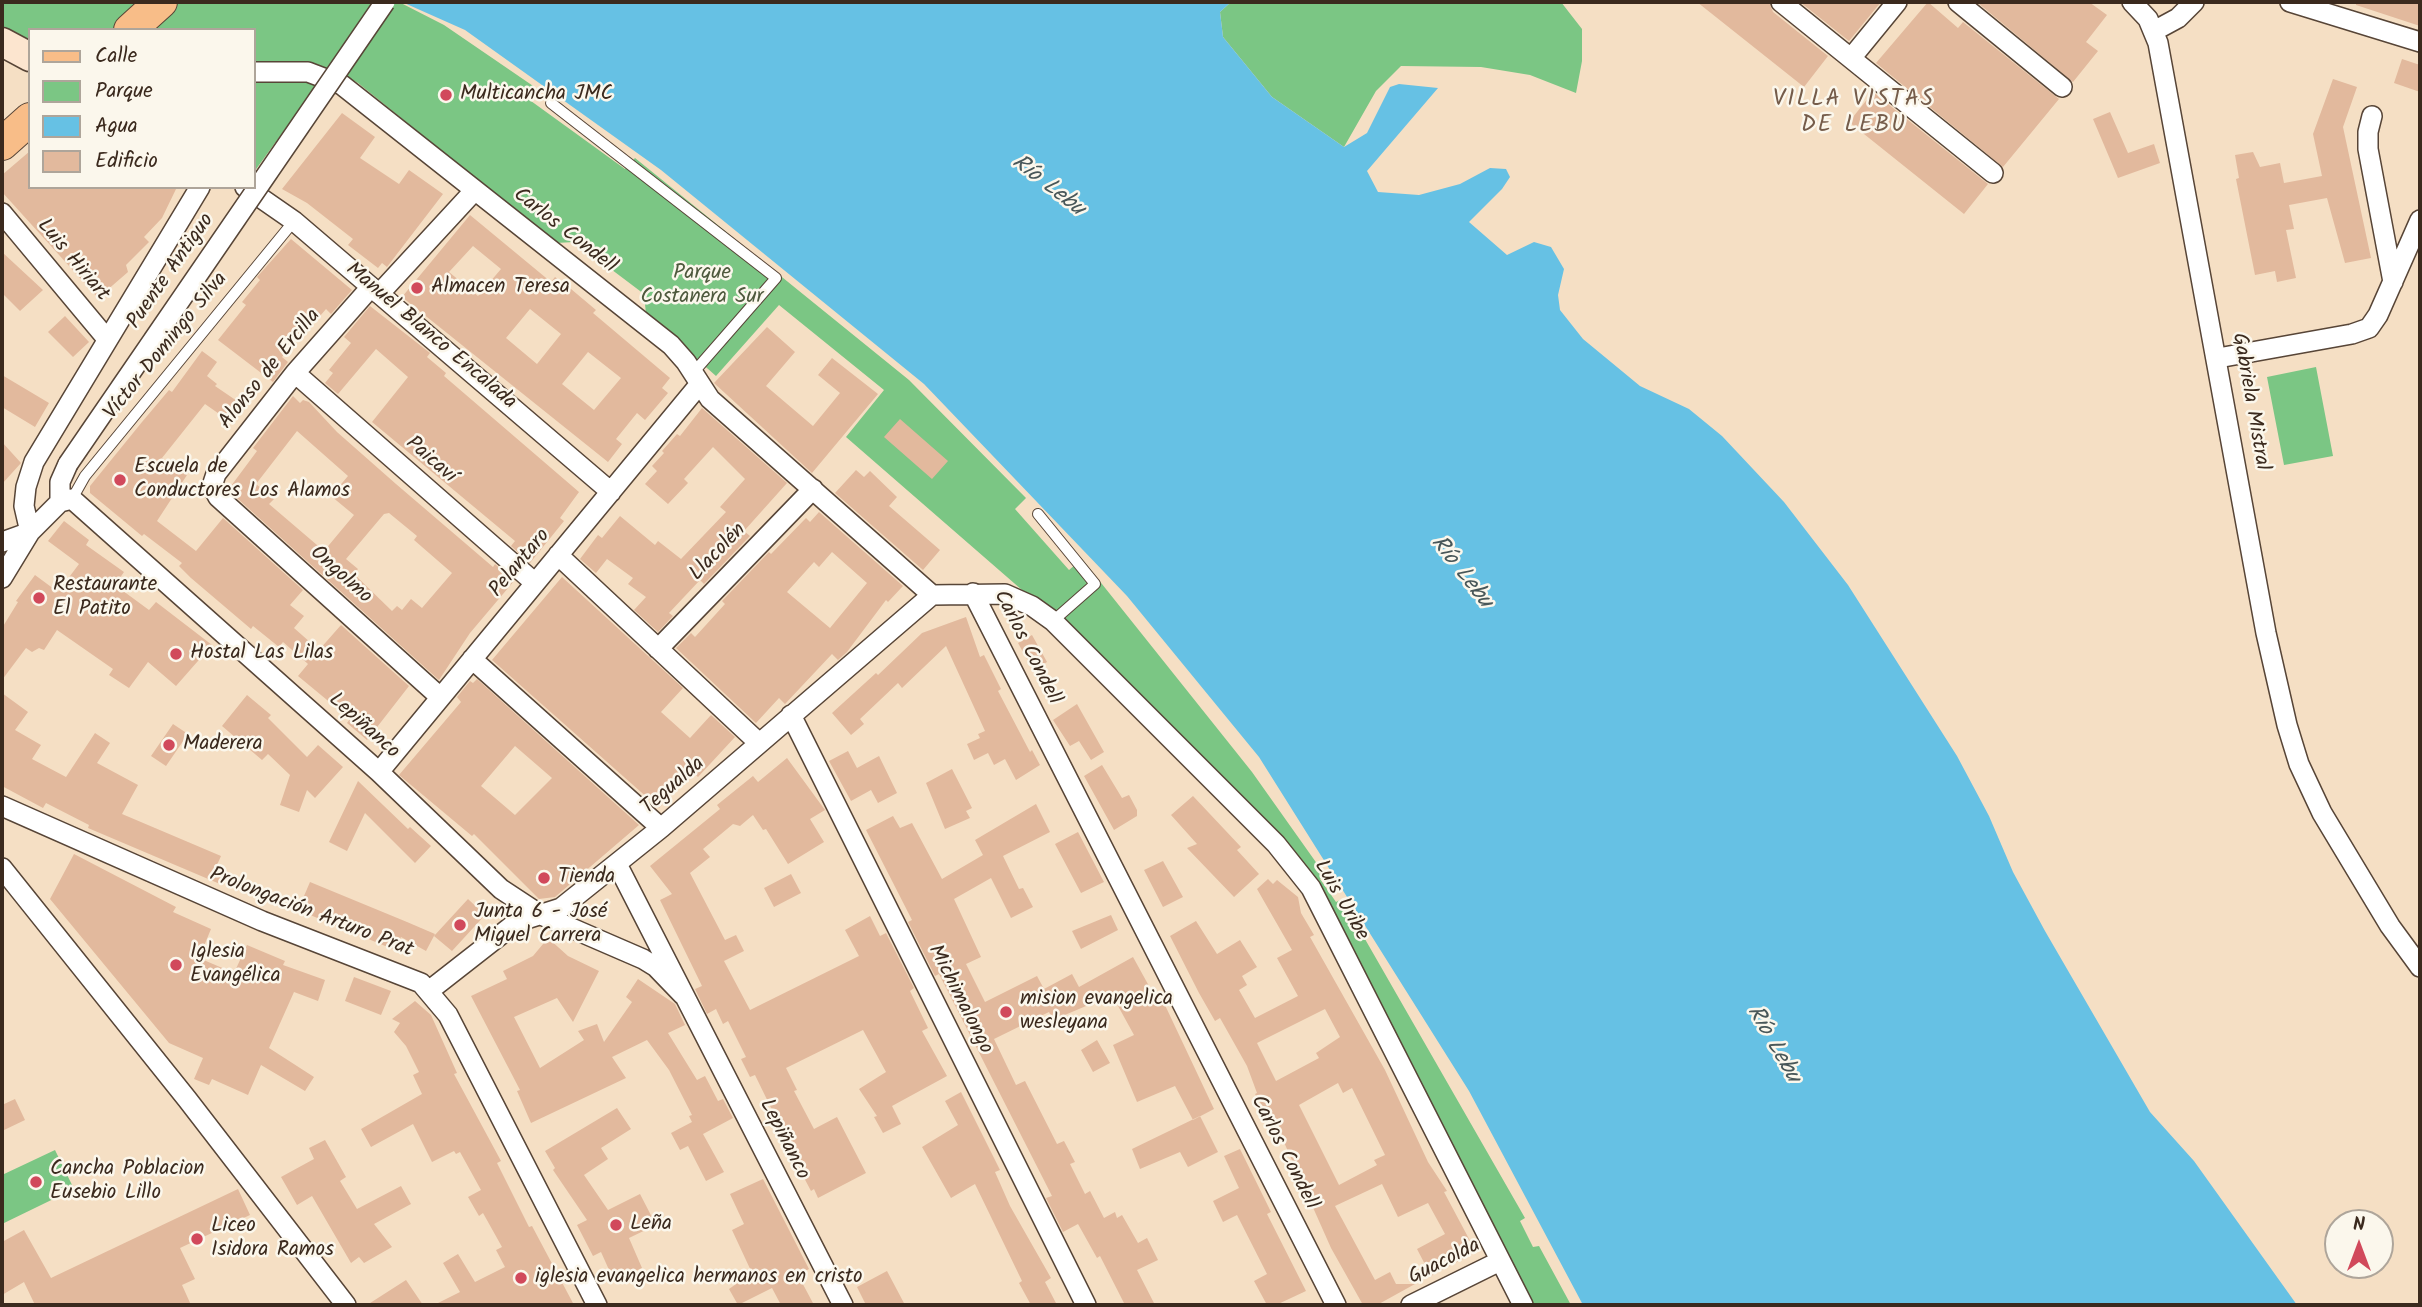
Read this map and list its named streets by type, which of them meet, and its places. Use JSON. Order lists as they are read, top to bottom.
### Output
{
  "streets": {
    "street": [
      "Carlos Condell",
      "Luis Hiriart",
      "Puente Antiguo",
      "Manuel Blanco Encalada",
      "Alonso de Ercilla",
      "Gabriela Mistral",
      "Paicaví",
      "Llacolén",
      "Pelantaro",
      "Ongolmo",
      "Lepiñanco",
      "Tegualda",
      "Luis Uribe",
      "Prolongación Arturo Prat",
      "Michimalongo",
      "Guacolda"
    ],
    "lane": ["Víctor Domingo Silva"]
  },
  "crossings": [
    ["Carlos Condell", "Alonso de Ercilla"],
    ["Carlos Condell", "Llacolén"],
    ["Carlos Condell", "Pelantaro"],
    ["Carlos Condell", "Tegualda"],
    ["Carlos Condell", "Luis Uribe"],
    ["Puente Antiguo", "Víctor Domingo Silva"],
    ["Puente Antiguo", "Lepiñanco"],
    ["Manuel Blanco Encalada", "Víctor Domingo Silva"],
    ["Manuel Blanco Encalada", "Alonso de Ercilla"],
    ["Manuel Blanco Encalada", "Pelantaro"],
    ["Víctor Domingo Silva", "Lepiñanco"],
    ["Alonso de Ercilla", "Paicaví"],
    ["Alonso de Ercilla", "Ongolmo"],
    ["Paicaví", "Pelantaro"],
    ["Pelantaro", "Ongolmo"],
    ["Pelantaro", "Lepiñanco"],
    ["Lepiñanco", "Tegualda"],
    ["Tegualda", "Prolongación Arturo Prat"],
    ["Tegualda", "Michimalongo"],
    ["Luis Uribe", "Guacolda"]
  ],
  "districts": ["VILLA VISTAS DE LEBU"],
  "water": ["Río Lebu"],
  "parks": ["Parque Costanera Sur"],
  "places": [
    "Multicancha JMC",
    "Almacen Teresa",
    "Escuela de Conductores Los Alamos",
    "Restaurante El Patito",
    "Hostal Las Lilas",
    "Maderera",
    "Tienda",
    "Junta 6 - José Miguel Carrera",
    "Iglesia Evangélica",
    "mision evangelica wesleyana",
    "Cancha Poblacion Eusebio Lillo",
    "Leña",
    "Liceo Isidora Ramos",
    "iglesia evangelica hermanos en cristo"
  ],
  "legend": [
    "Calle",
    "Parque",
    "Agua",
    "Edificio"
  ],
  "north": "top"
}
